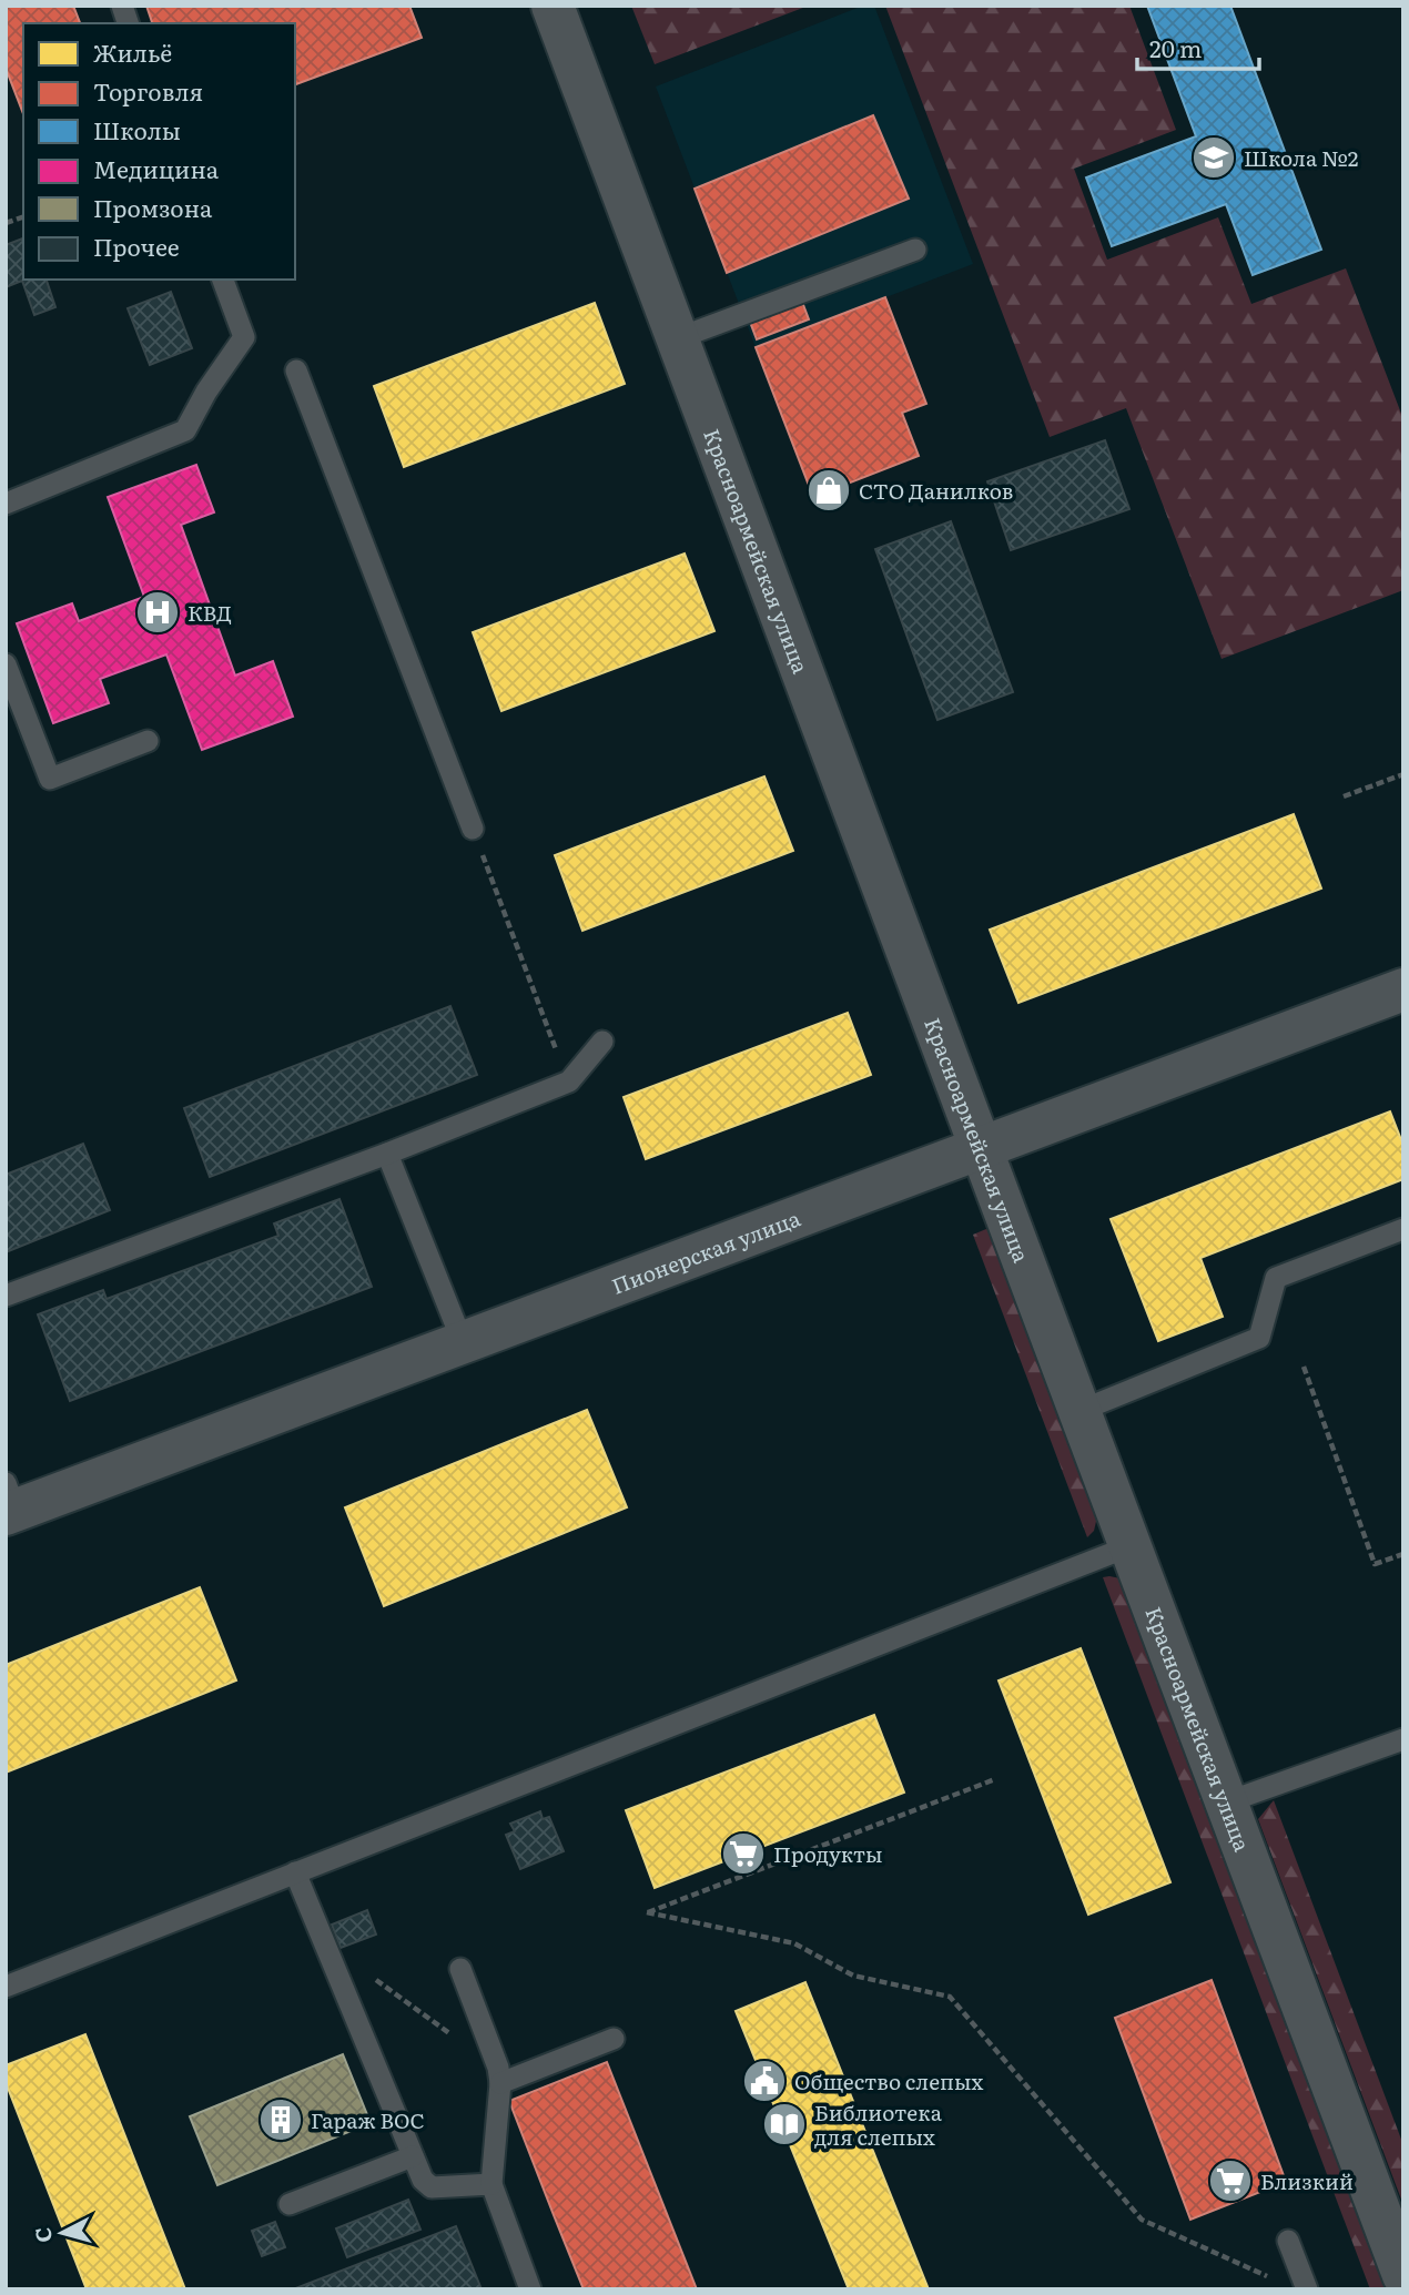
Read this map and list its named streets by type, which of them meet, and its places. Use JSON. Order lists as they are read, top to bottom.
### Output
{
  "streets": {
    "street": ["Красноармейская улица", "Пионерская улица"]
  },
  "crossings": [
    ["Красноармейская улица", "Пионерская улица"]
  ],
  "places": {
    "school or university": ["Школа №2"],
    "shop": ["СТО Данилков"],
    "hospital": ["КВД"],
    "supermarket": ["Продукты", "Близкий"],
    "public building": ["Общество слепых"],
    "building": ["Гараж ВОС"],
    "library": ["Библиотека для слепых"]
  },
  "legend": [
    "Жильё",
    "Торговля",
    "Школы",
    "Медицина",
    "Промзона",
    "Прочее"
  ],
  "scale_bar": "20 m",
  "north": "left"
}
